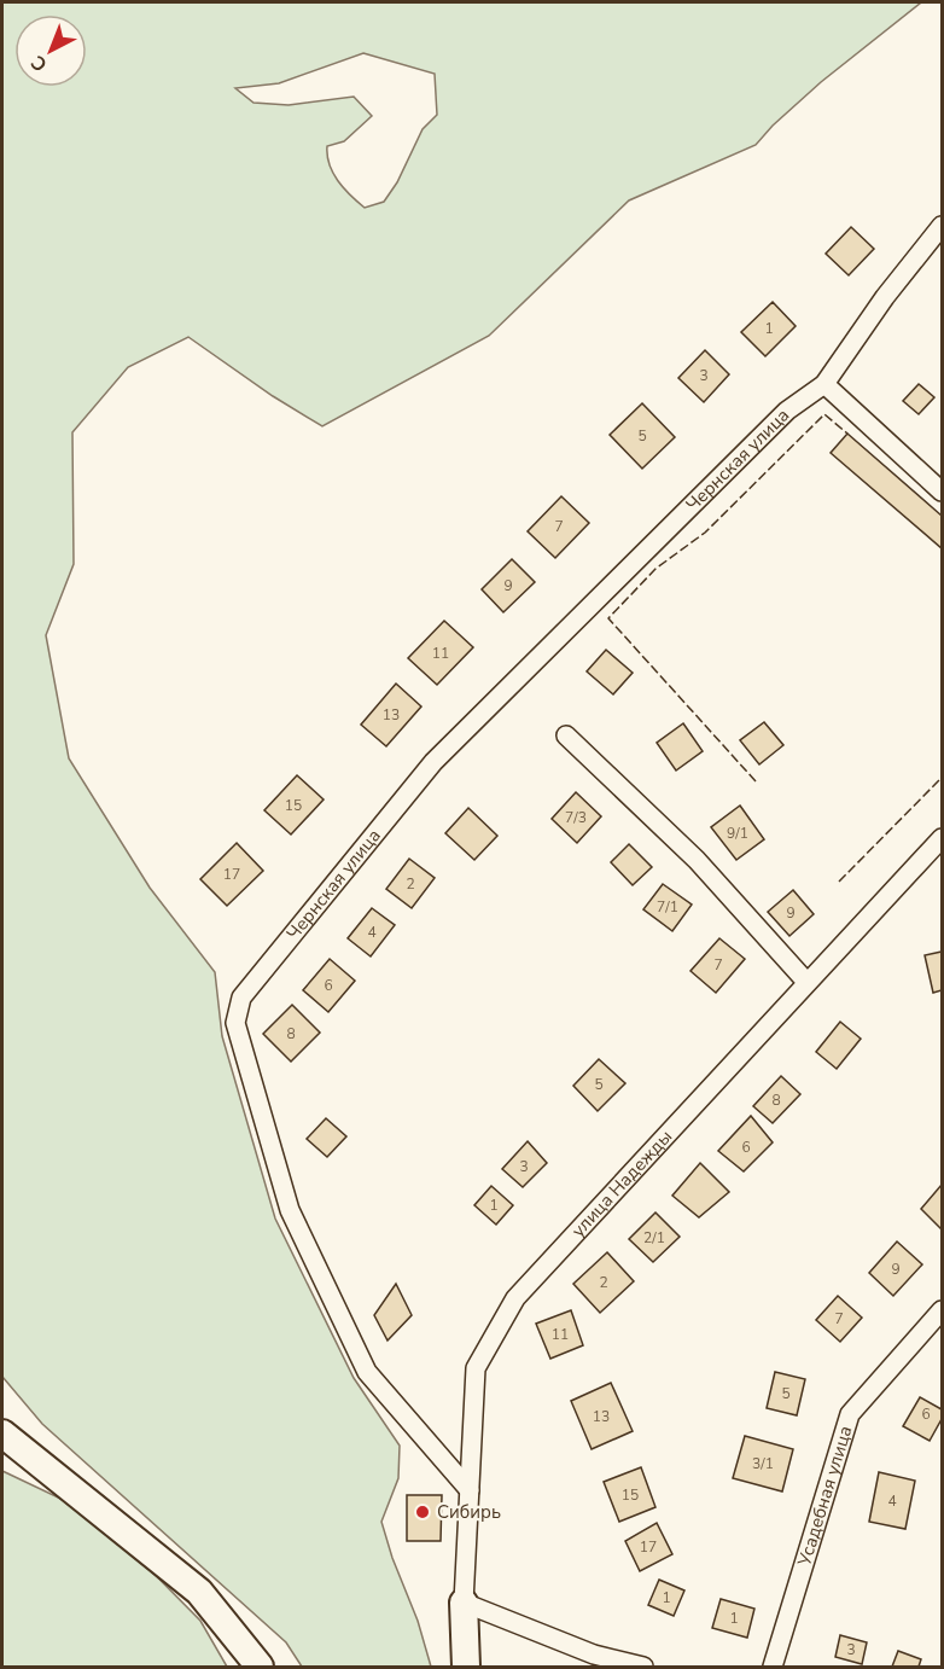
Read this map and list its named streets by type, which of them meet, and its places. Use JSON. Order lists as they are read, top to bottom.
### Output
{
  "streets": {
    "street": ["Чернская улица", "улица Надежды", "Усадебная улица"]
  },
  "crossings": [
    ["Чернская улица", "улица Надежды"]
  ],
  "places": ["Сибирь"],
  "house_numbers": [
    "1",
    "3",
    "5",
    "7",
    "9",
    "11",
    "13",
    "15",
    "7/3",
    "9/1",
    "17",
    "2",
    "7/1",
    "9",
    "4",
    "7",
    "6",
    "8",
    "5",
    "8",
    "6",
    "3",
    "1",
    "2/1",
    "9",
    "2",
    "7",
    "11",
    "5",
    "6",
    "13",
    "3/1",
    "15",
    "4",
    "17",
    "1",
    "1",
    "3"
  ],
  "north": "bottom left"
}
